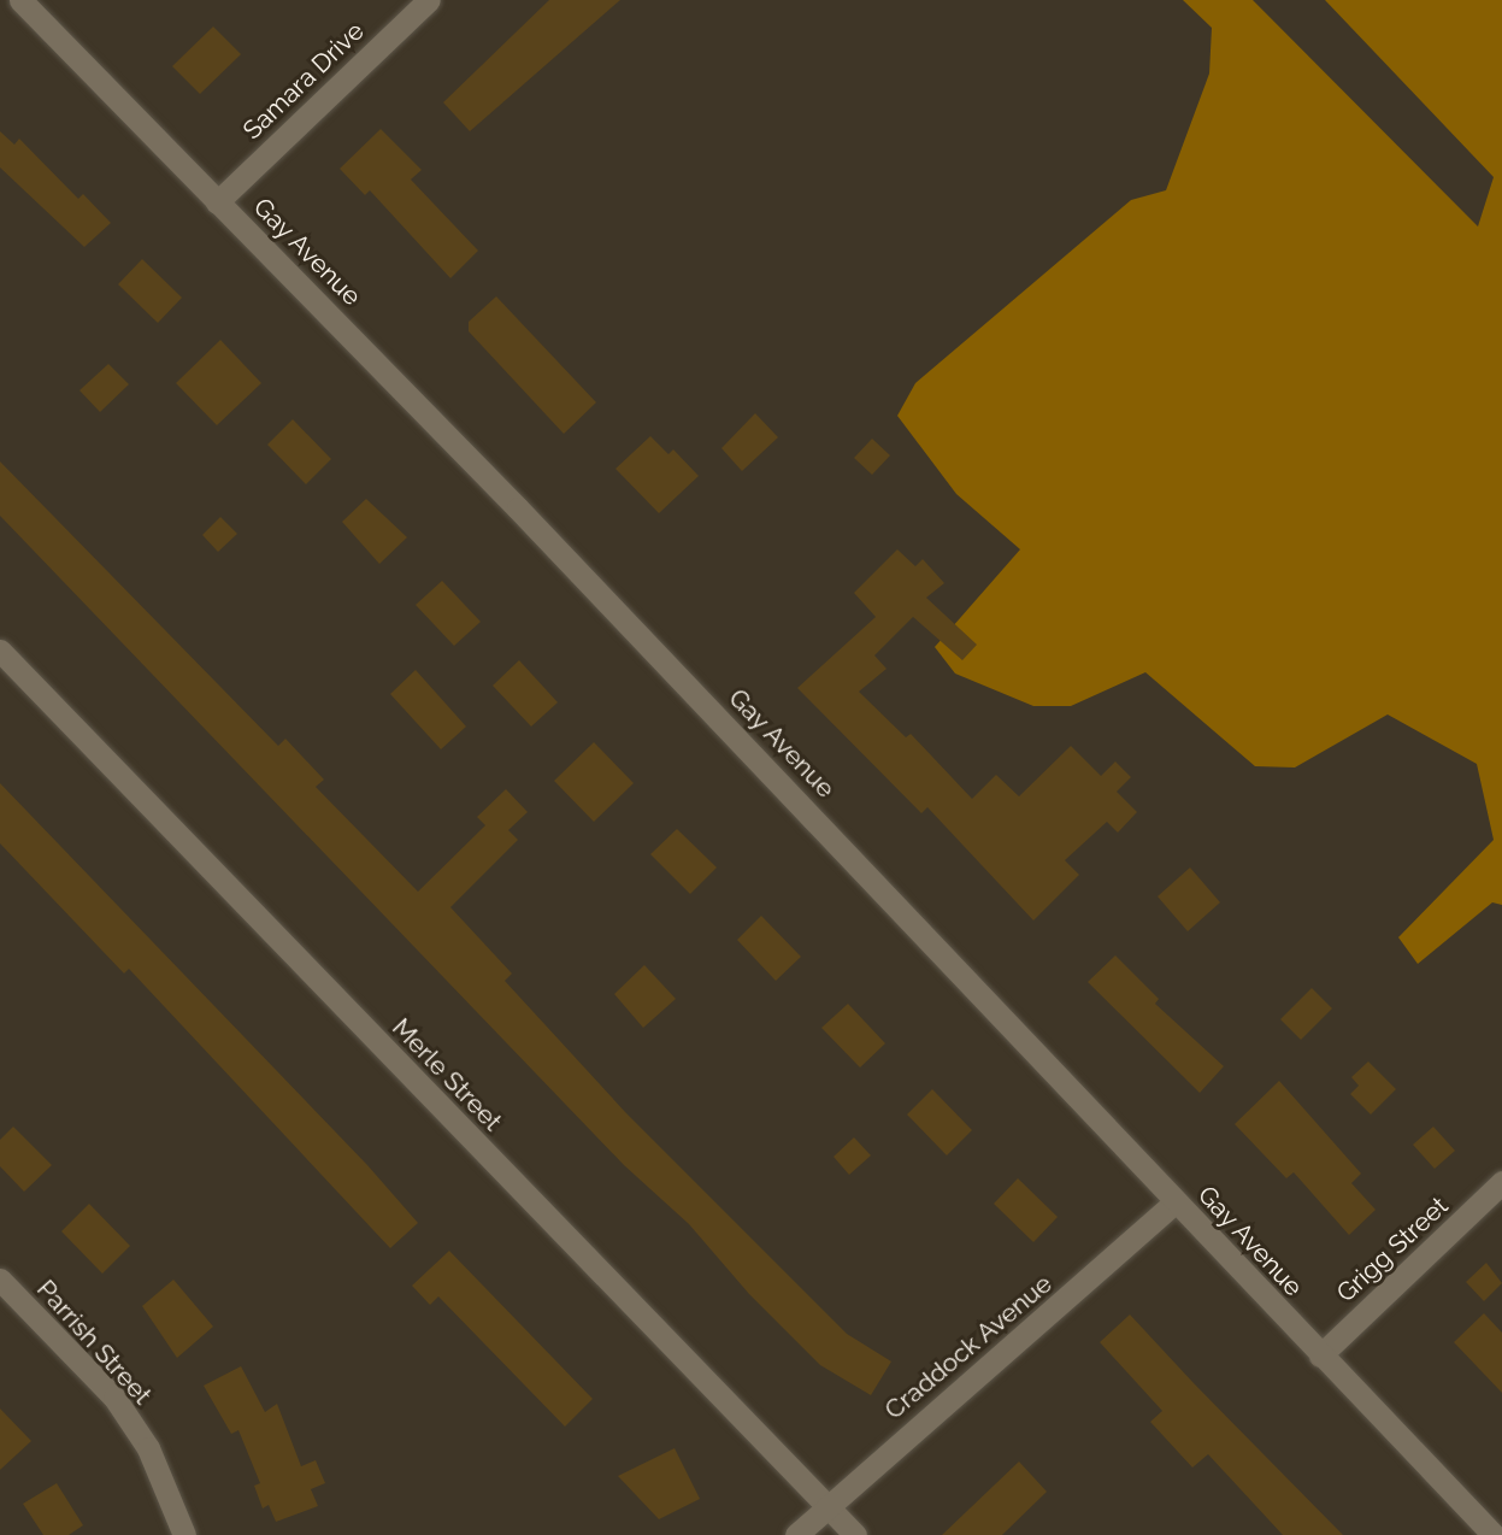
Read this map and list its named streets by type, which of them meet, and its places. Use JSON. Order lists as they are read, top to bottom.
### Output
{
  "streets": {
    "street": [
      "Samara Drive",
      "Gay Avenue",
      "Merle Street",
      "Grigg Street",
      "Parrish Street",
      "Craddock Avenue"
    ]
  },
  "crossings": [
    ["Samara Drive", "Gay Avenue"],
    ["Gay Avenue", "Grigg Street"],
    ["Gay Avenue", "Craddock Avenue"],
    ["Merle Street", "Craddock Avenue"]
  ]
}
